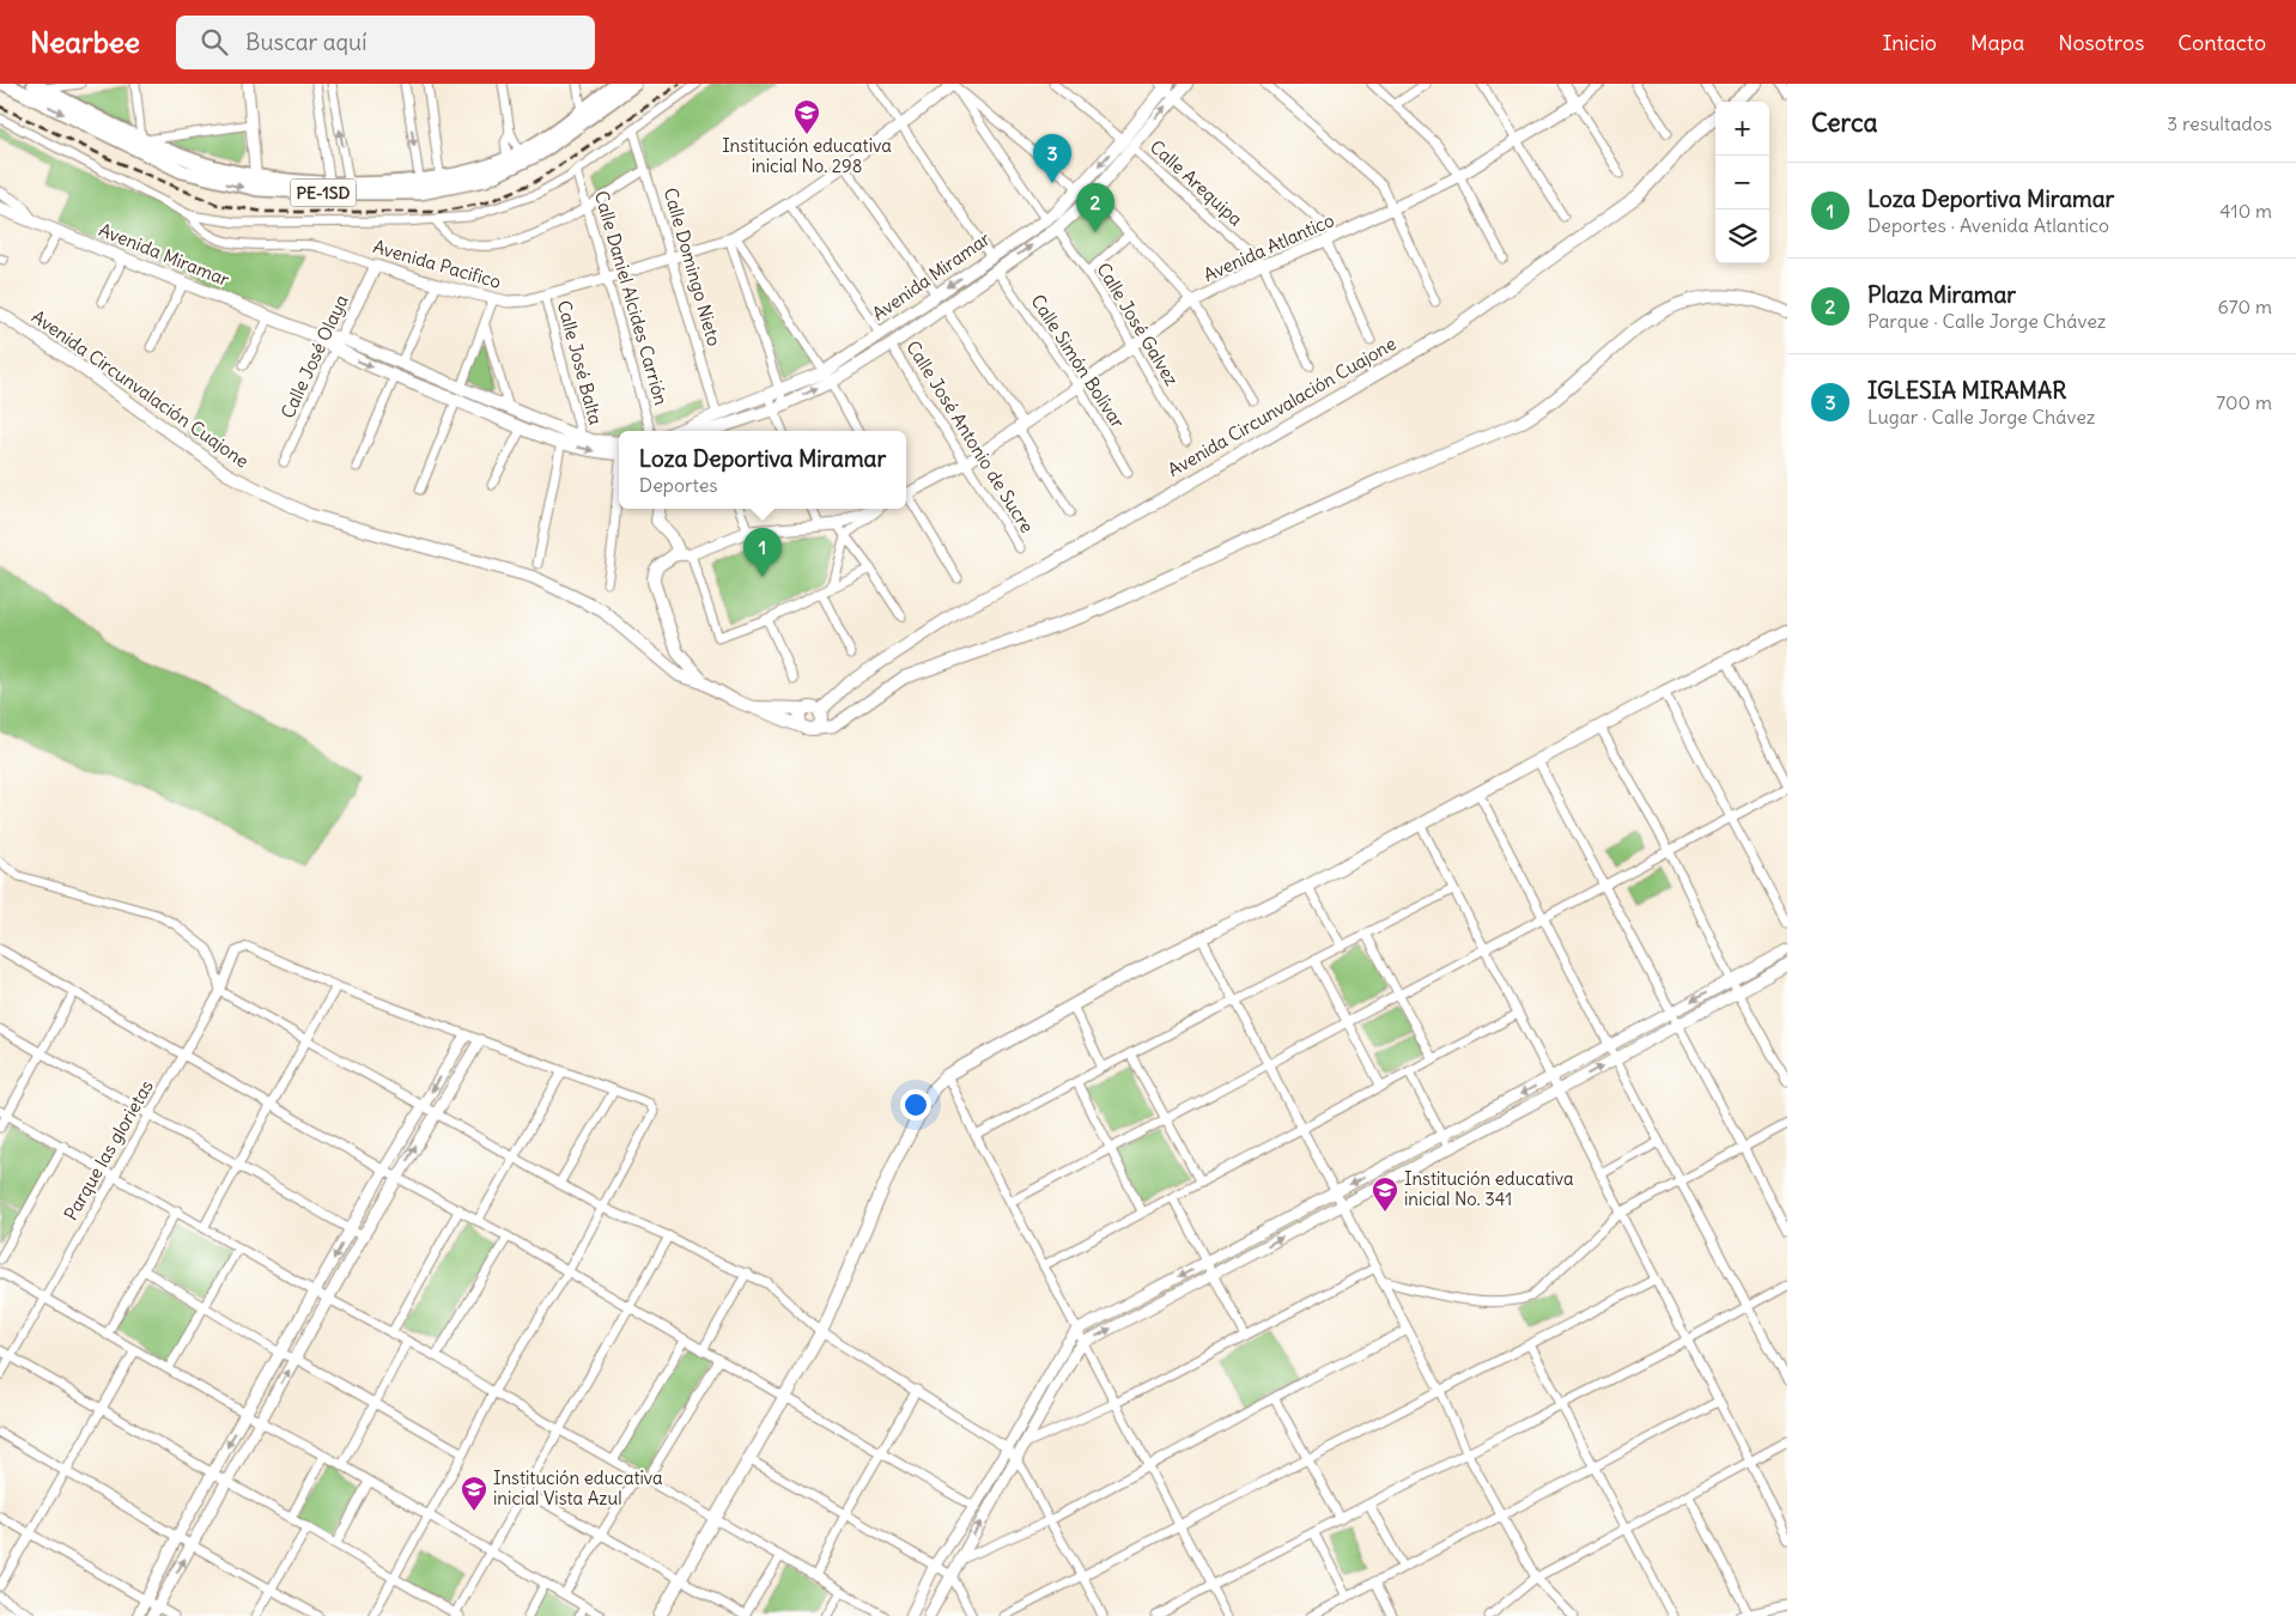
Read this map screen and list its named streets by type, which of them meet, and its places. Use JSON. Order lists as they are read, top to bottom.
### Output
{
  "streets": {
    "highway": ["PE-1SD"],
    "main road": ["Avenida Miramar", "Avenida Circunvalación Cuajone"],
    "street": [
      "Calle Arequipa",
      "Avenida Atlantico",
      "Avenida Pacifico",
      "Calle Domingo Nieto",
      "Calle Daniel Alcides Carrión",
      "Calle José Galvez",
      "Calle José Olaya",
      "Calle Simón Bolívar",
      "Calle José Balta",
      "Calle José Antonio de Sucre",
      "Parque las glorietas"
    ]
  },
  "crossings": [
    ["Calle Arequipa", "Avenida Atlantico"],
    ["Calle Arequipa", "Avenida Miramar"],
    ["Avenida Atlantico", "Calle José Galvez"],
    ["Avenida Atlantico", "Calle Simón Bolívar"],
    ["Avenida Atlantico", "Calle José Antonio de Sucre"],
    ["Avenida Miramar", "Calle Domingo Nieto"],
    ["Avenida Miramar", "Calle José Galvez"],
    ["Avenida Miramar", "Calle José Olaya"],
    ["Avenida Miramar", "Calle Simón Bolívar"],
    ["Avenida Miramar", "Calle José Balta"],
    ["Avenida Miramar", "Calle José Antonio de Sucre"],
    ["Avenida Pacifico", "Calle Domingo Nieto"],
    ["Avenida Pacifico", "Calle Daniel Alcides Carrión"],
    ["Avenida Pacifico", "Calle José Olaya"],
    ["Avenida Pacifico", "Calle José Balta"],
    ["Avenida Pacifico", "Calle José Antonio de Sucre"]
  ],
  "places": {
    "school or university": ["Institución educativa inicial No. 298", "Institución educativa inicial No. 341", "Institución educativa inicial Vista Azul"]
  },
  "page": {
    "header": "Nearbee",
    "search": "Buscar aquí",
    "nav": [
      "Inicio",
      "Mapa",
      "Nosotros",
      "Contacto"
    ],
    "heading": ["Cerca", "3 resultados"],
    "map_buttons": ["+", "−"],
    "pins": ["3", "2", "1"],
    "list": [
      {
        "mark": "1",
        "name": "Loza Deportiva Miramar",
        "note": "Deportes · Avenida Atlantico",
        "value": "410 m"
      },
      {
        "mark": "2",
        "name": "Plaza Miramar",
        "note": "Parque · Calle Jorge Chávez",
        "value": "670 m"
      },
      {
        "mark": "3",
        "name": "IGLESIA MIRAMAR",
        "note": "Lugar · Calle Jorge Chávez",
        "value": "700 m"
      }
    ],
    "popup": ["Loza Deportiva Miramar", "Deportes"]
  }
}
